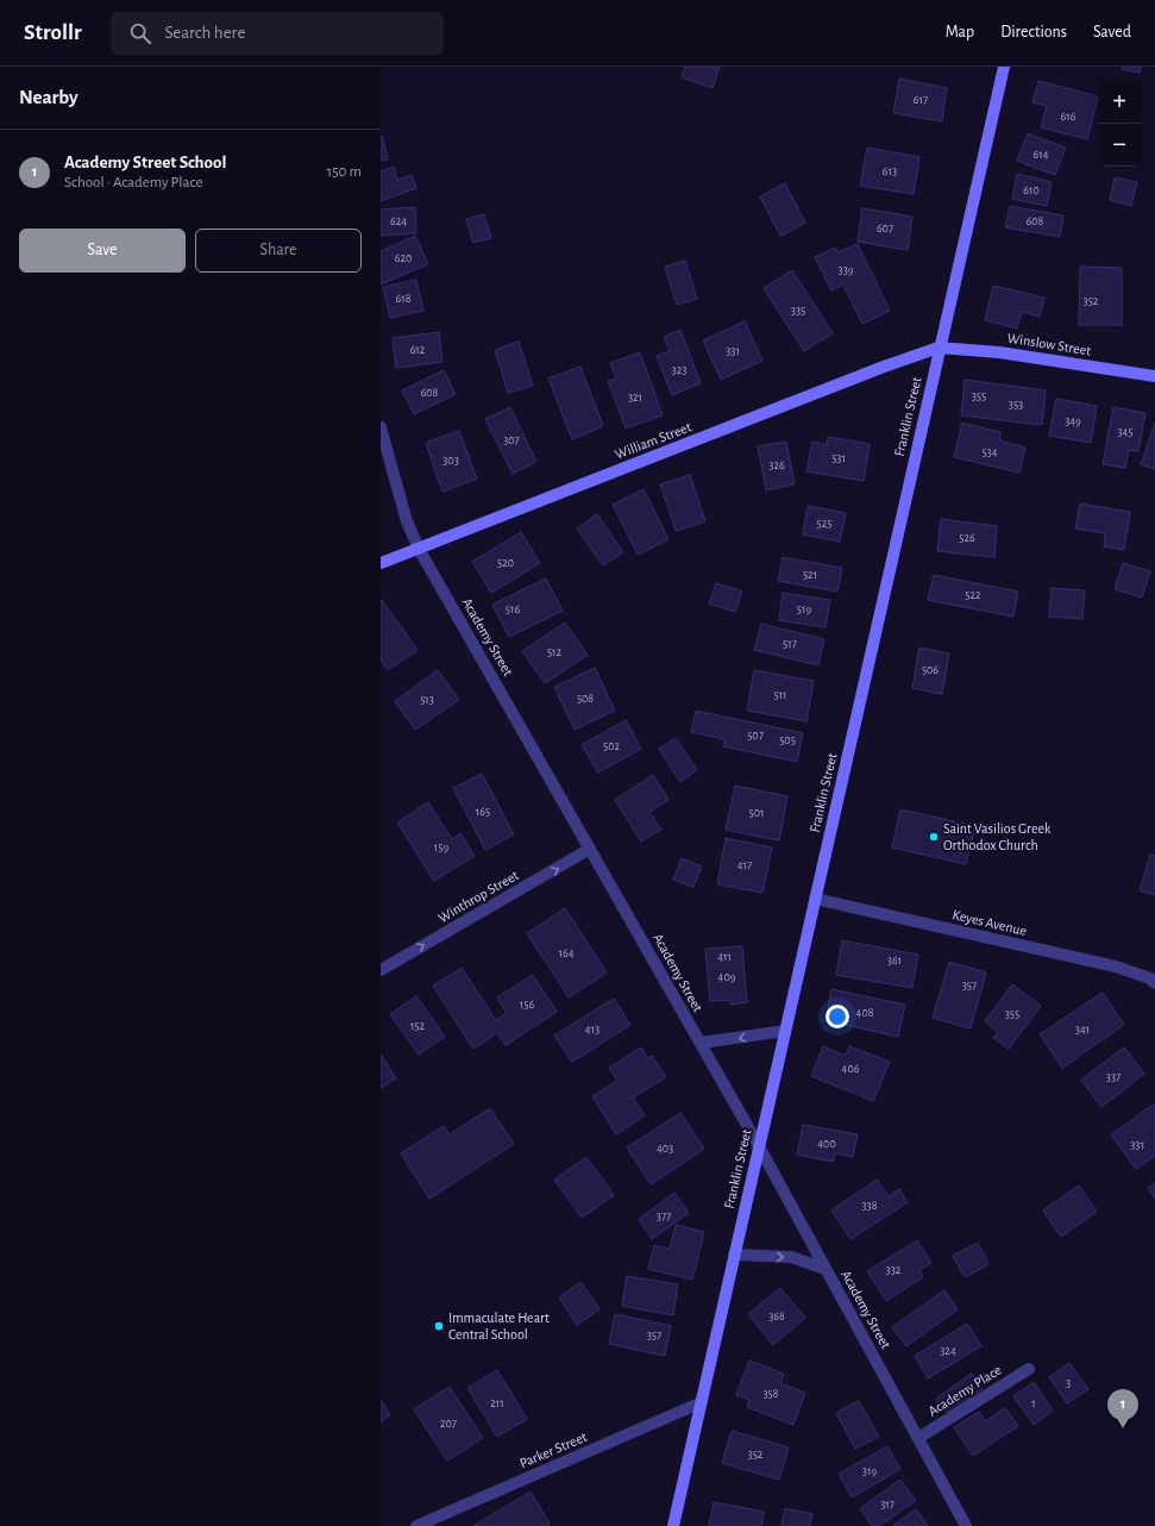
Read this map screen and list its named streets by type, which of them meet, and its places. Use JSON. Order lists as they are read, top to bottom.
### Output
{
  "streets": {
    "street": [
      "Winslow Street",
      "Franklin Street",
      "William Street",
      "Academy Street",
      "Winthrop Street",
      "Keyes Avenue",
      "Academy Place",
      "Parker Street"
    ]
  },
  "crossings": [
    ["Winslow Street", "Franklin Street"],
    ["Winslow Street", "William Street"],
    ["Franklin Street", "William Street"],
    ["Franklin Street", "Academy Street"],
    ["Franklin Street", "Keyes Avenue"],
    ["Franklin Street", "Parker Street"],
    ["William Street", "Academy Street"],
    ["Academy Street", "Winthrop Street"],
    ["Academy Street", "Academy Place"]
  ],
  "one_way": ["Winthrop Street"],
  "places": ["Saint Vasilios Greek Orthodox Church", "Immaculate Heart Central School"],
  "house_numbers": [
    "617",
    "616",
    "614",
    "613",
    "610",
    "624",
    "608",
    "607",
    "620",
    "339",
    "618",
    "352",
    "335",
    "612",
    "331",
    "323",
    "608",
    "355",
    "321",
    "353",
    "349",
    "345",
    "307",
    "534",
    "531",
    "303",
    "326",
    "525",
    "526",
    "520",
    "521",
    "522",
    "516",
    "519",
    "517",
    "512",
    "506",
    "511",
    "508",
    "513",
    "507",
    "505",
    "502",
    "165",
    "501",
    "159",
    "417",
    "164",
    "411",
    "361",
    "409",
    "357",
    "156",
    "408",
    "355",
    "152",
    "413",
    "341",
    "406",
    "337",
    "400",
    "331",
    "403",
    "338",
    "377",
    "332",
    "368",
    "357",
    "324",
    "3",
    "358",
    "211",
    "1",
    "207",
    "352",
    "319",
    "317"
  ],
  "page": {
    "header": "Strollr",
    "search": "Search here",
    "nav": ["Map", "Directions", "Saved"],
    "heading": "Nearby",
    "map_buttons": ["+", "−"],
    "list": [
      {
        "mark": "1",
        "name": "Academy Street School",
        "note": "School · Academy Place",
        "value": "150 m"
      }
    ],
    "buttons": ["Save", "Share"],
    "pins": "1"
  }
}
